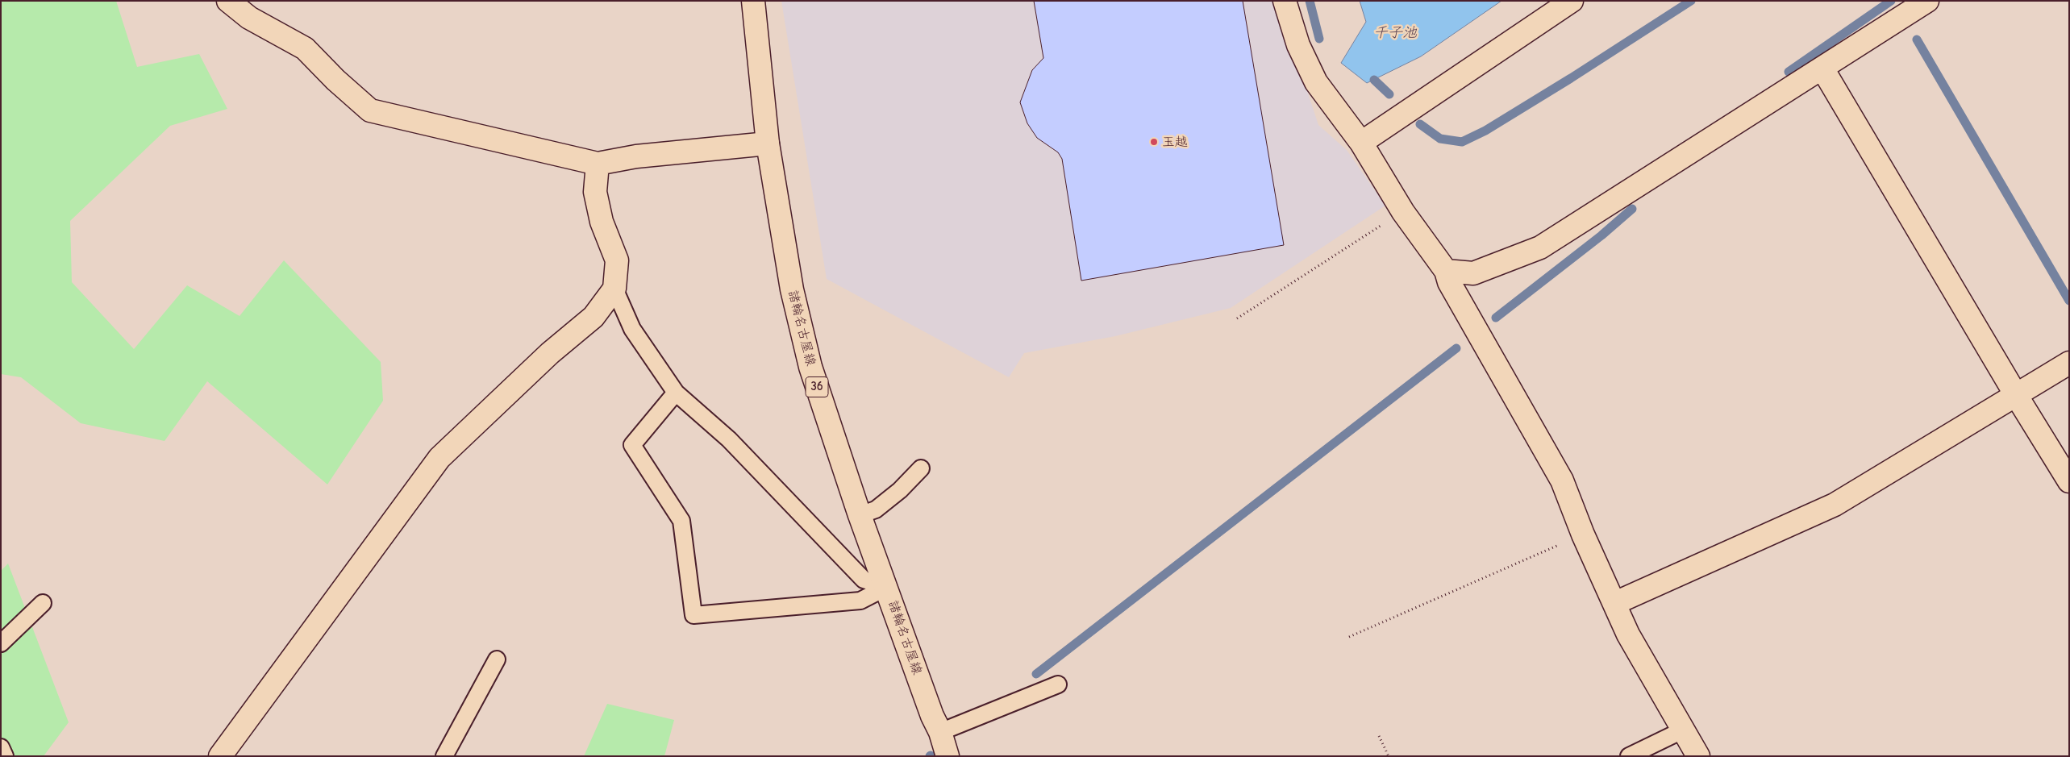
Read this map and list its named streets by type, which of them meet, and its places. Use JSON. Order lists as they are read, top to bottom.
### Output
{
  "streets": {
    "street": ["諸輪名古屋線", "36"]
  },
  "water": ["千子池"],
  "places": ["玉越"]
}
